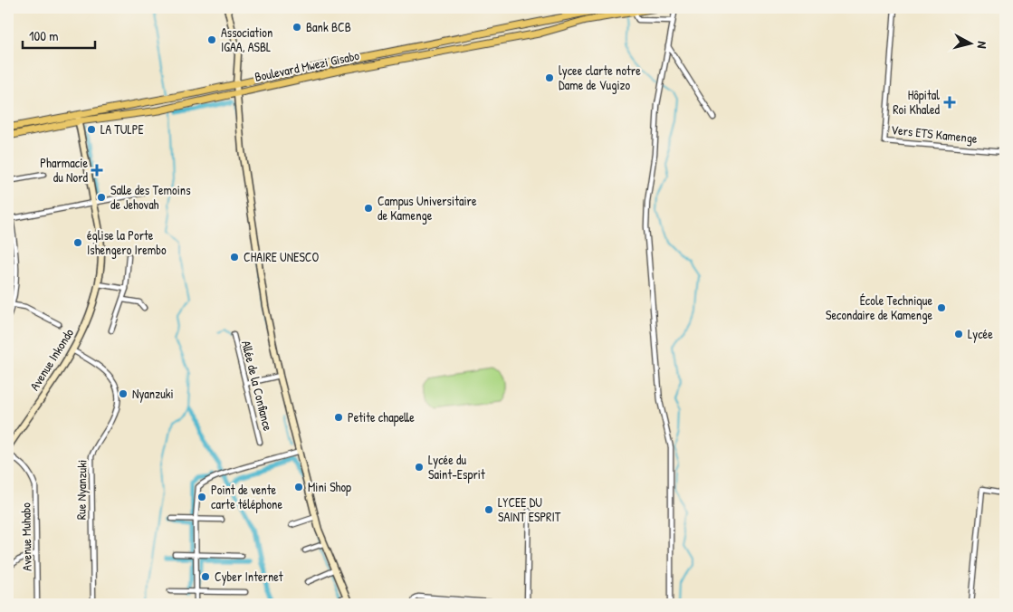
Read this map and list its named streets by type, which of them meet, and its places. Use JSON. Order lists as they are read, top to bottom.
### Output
{
  "streets": {
    "main road": ["Boulevard Mwezi Gisabo"],
    "street": [
      "Vers ETS Kamenge",
      "Avenue Inkondo",
      "Allée de la Confiance",
      "Rue Nyanzuki",
      "Avenue Muhabo"
    ]
  },
  "crossings": [
    ["Boulevard Mwezi Gisabo", "Avenue Inkondo"],
    ["Avenue Inkondo", "Rue Nyanzuki"]
  ],
  "places": {
    "other": [
      "Bank BCB",
      "Association IGAA, ASBL",
      "lycee clarte notre Dame de Vugizo",
      "LA TULPE",
      "Salle des Temoins de Jehovah",
      "Campus Universitaire de Kamenge",
      "église la Porte Ishengero Irembo",
      "CHAIRE UNESCO",
      "École Technique Secondaire de Kamenge",
      "Lycée",
      "Nyanzuki",
      "Petite chapelle",
      "Lycée du Saint-Esprit",
      "Mini Shop",
      "Point de vente carte téléphone",
      "LYCEE DU SAINT ESPRIT",
      "Cyber Internet"
    ],
    "health": ["Hôpital Roi Khaled", "Pharmacie du Nord"]
  },
  "scale_bar": "100 m",
  "north": "right"
}
